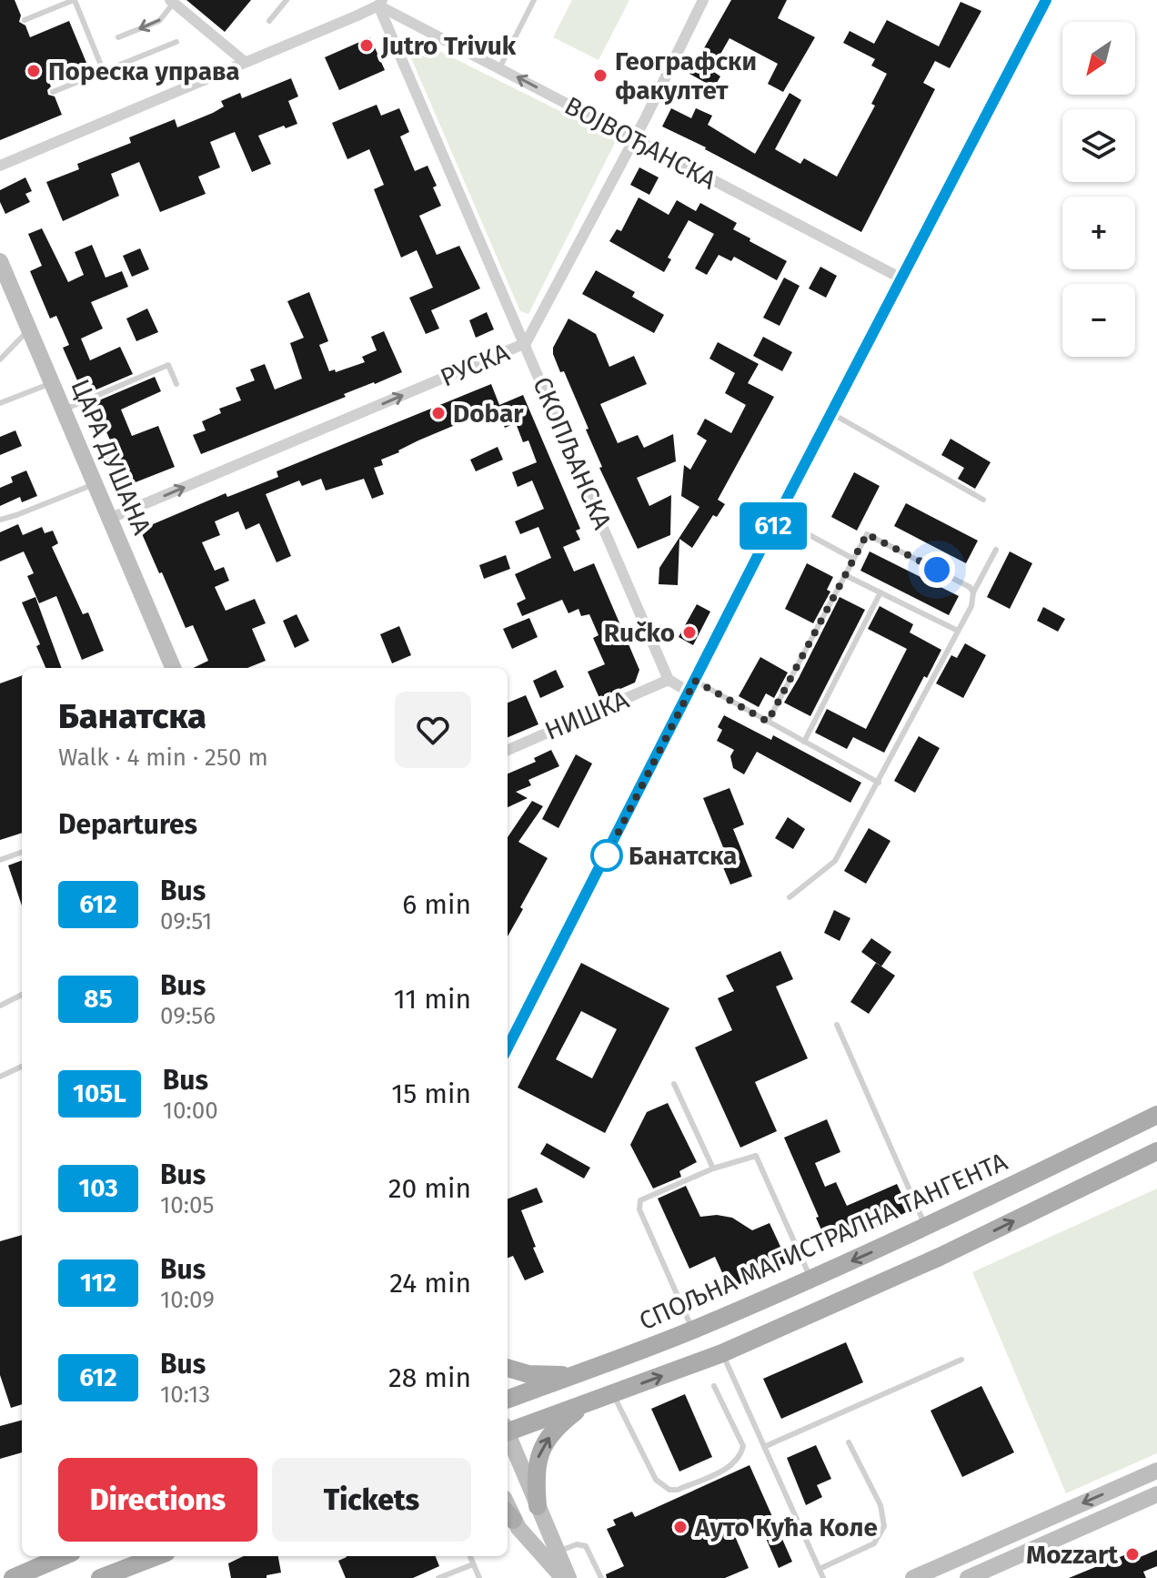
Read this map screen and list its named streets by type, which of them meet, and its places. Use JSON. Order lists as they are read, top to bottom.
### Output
{
  "streets": {
    "main road": ["ЦАРА ДУШАНА", "СПОЉНА МАГИСТРАЛНА ТАНГЕНТА"],
    "street": [
      "ВОЈВОЂАНСКА",
      "РУСКА",
      "СКОПЉАНСКА",
      "НИШКА"
    ]
  },
  "crossings": [
    ["ВОЈВОЂАНСКА", "РУСКА"],
    ["ВОЈВОЂАНСКА", "СКОПЉАНСКА"],
    ["РУСКА", "СКОПЉАНСКА"],
    ["РУСКА", "ЦАРА ДУШАНА"],
    ["СКОПЉАНСКА", "НИШКА"]
  ],
  "one_way": ["РУСКА"],
  "places": [
    "Jutro Trivuk",
    "Пореска управа",
    "Географски факултет",
    "Dobar",
    "Ručko",
    "Банатска",
    "Ауто Кућа Коле",
    "Mozzart"
  ],
  "lines": ["bus line 612"],
  "north": "bottom left",
  "page": {
    "on_map": "612",
    "map_buttons": ["+", "−"],
    "heading": [
      ["Банатска", "Walk · 4 min · 250 m"],
      "Departures"
    ],
    "list": [
      {
        "mark": "612",
        "name": "Bus",
        "note": "09:51",
        "value": "6 min"
      },
      {
        "mark": "85",
        "name": "Bus",
        "note": "09:56",
        "value": "11 min"
      },
      {
        "mark": "105L",
        "name": "Bus",
        "note": "10:00",
        "value": "15 min"
      },
      {
        "mark": "103",
        "name": "Bus",
        "note": "10:05",
        "value": "20 min"
      },
      {
        "mark": "112",
        "name": "Bus",
        "note": "10:09",
        "value": "24 min"
      },
      {
        "mark": "612",
        "name": "Bus",
        "note": "10:13",
        "value": "28 min"
      }
    ],
    "buttons": ["Directions", "Tickets"]
  }
}
